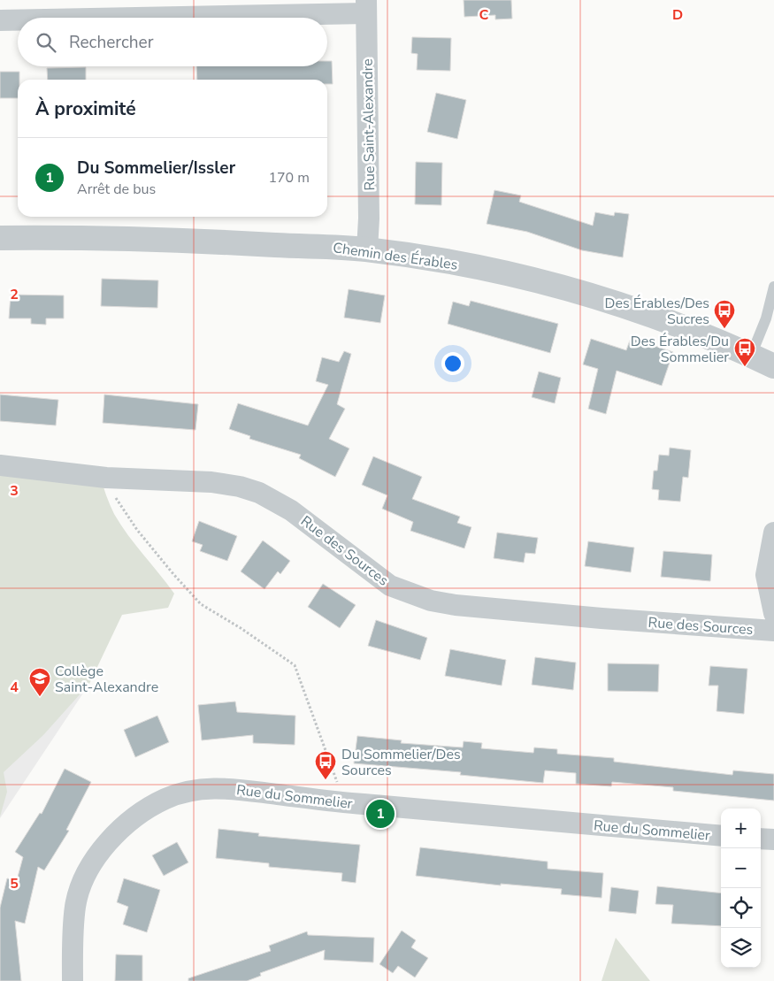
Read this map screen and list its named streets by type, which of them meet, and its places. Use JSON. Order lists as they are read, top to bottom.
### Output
{
  "streets": {
    "street": [
      "Rue Saint-Alexandre",
      "Chemin des Érables",
      "Rue des Sources",
      "Rue du Sommelier"
    ]
  },
  "crossings": [
    ["Rue Saint-Alexandre", "Chemin des Érables"]
  ],
  "places": {
    "bus stop": ["Des Érables/Des Sucres", "Des Érables/Du Sommelier", "Du Sommelier/Des Sources"],
    "school or university": ["Collège Saint-Alexandre"]
  },
  "page": {
    "search": "Rechercher",
    "heading": "À proximité",
    "list": [
      {
        "mark": "1",
        "name": "Du Sommelier/Issler",
        "note": "Arrêt de bus",
        "value": "170 m"
      }
    ],
    "pins": "1",
    "map_buttons": ["+", "−"]
  },
  "grid": {
    "columns": ["C", "D"],
    "rows": [
      "2",
      "3",
      "4",
      "5"
    ]
  }
}
